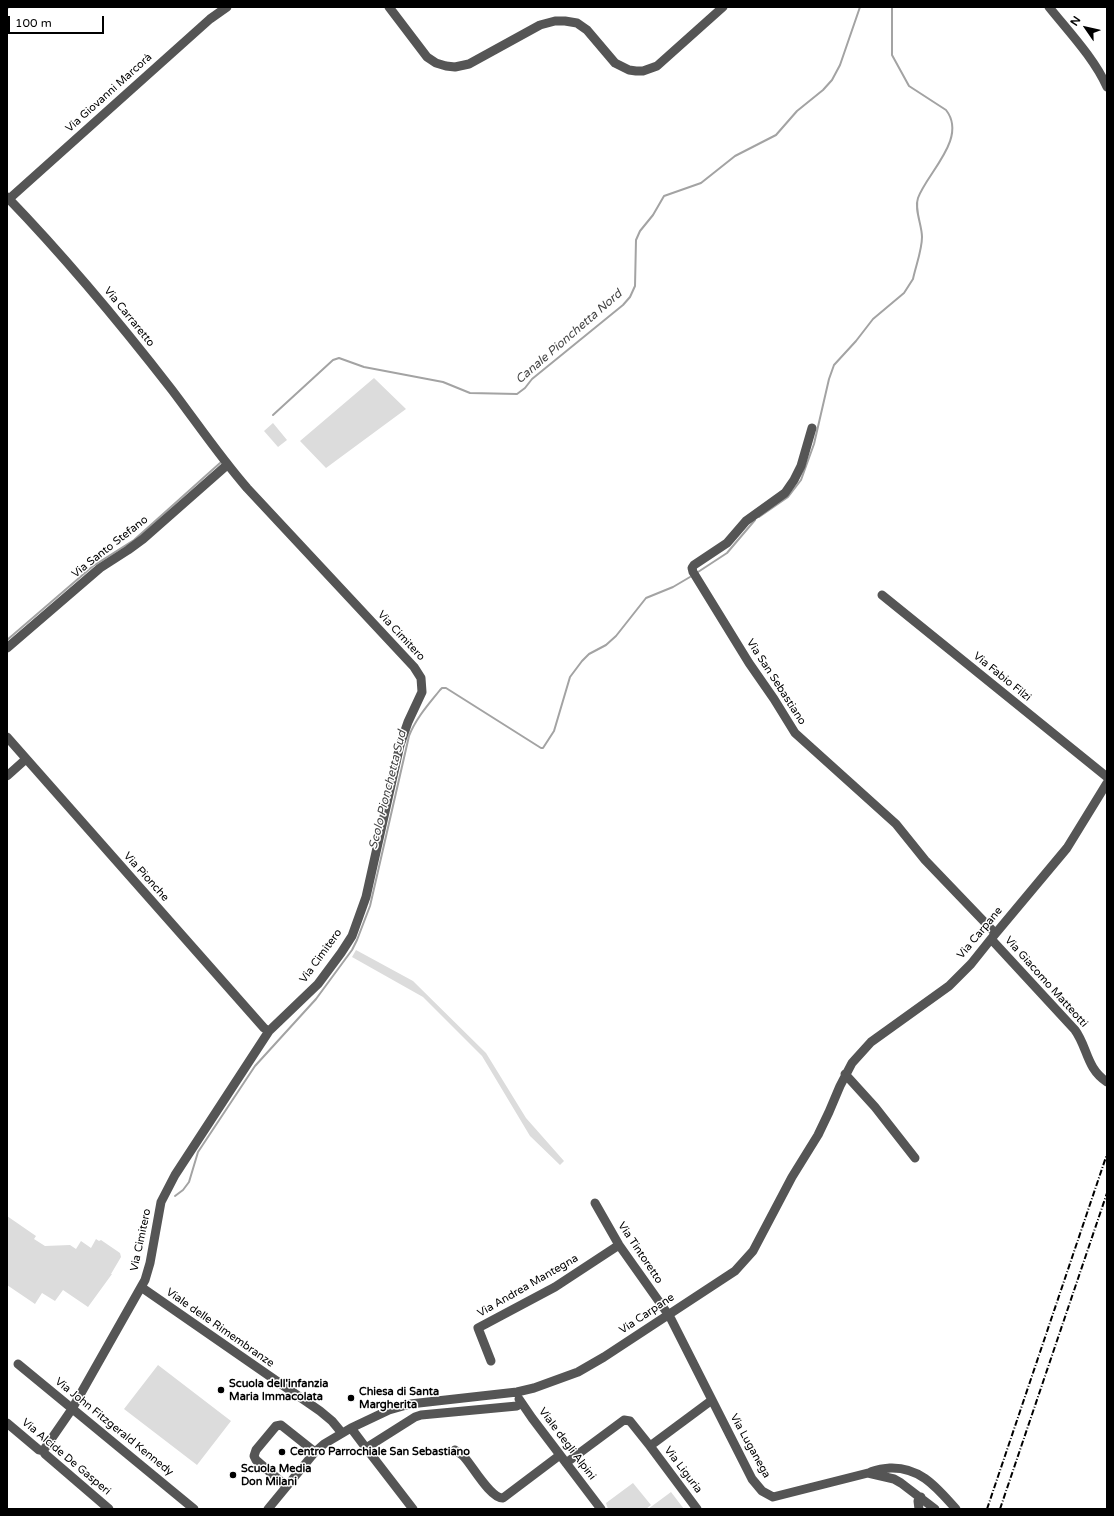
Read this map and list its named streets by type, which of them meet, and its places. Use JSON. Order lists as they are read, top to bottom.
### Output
{
  "streets": {
    "street": [
      "Via Giovanni Marcorà",
      "Via Carraretto",
      "Via Santo Stefano",
      "Via Cimitero",
      "Via Fabio Filzi",
      "Via San Sebastiano",
      "Via Pionche",
      "Via Carpane",
      "Via Giacomo Matteotti",
      "Via Tintoretto",
      "Via Andrea Mantegna",
      "Viale delle Rimembranze",
      "Via John Fitzgerald Kennedy",
      "Viale degli Alpini",
      "Via Luganega",
      "Via Alcide De Gasperi",
      "Via Liguria"
    ]
  },
  "crossings": [
    ["Via Giovanni Marcorà", "Via Carraretto"],
    ["Via Carraretto", "Via Santo Stefano"],
    ["Via Carraretto", "Via Cimitero"],
    ["Via Santo Stefano", "Via Cimitero"],
    ["Via Cimitero", "Via Pionche"],
    ["Via Cimitero", "Viale delle Rimembranze"],
    ["Via Cimitero", "Via John Fitzgerald Kennedy"],
    ["Via Cimitero", "Via Alcide De Gasperi"],
    ["Via San Sebastiano", "Via Carpane"],
    ["Via San Sebastiano", "Via Giacomo Matteotti"],
    ["Via Carpane", "Via Giacomo Matteotti"],
    ["Via Carpane", "Via Tintoretto"],
    ["Via Carpane", "Viale delle Rimembranze"],
    ["Via Carpane", "Viale degli Alpini"],
    ["Via Carpane", "Via Luganega"],
    ["Via Tintoretto", "Via Andrea Mantegna"],
    ["Via Tintoretto", "Via Luganega"],
    ["Viale degli Alpini", "Via Liguria"]
  ],
  "water": ["Canale Pionchetta Nord", "Scolo Pionchetta Sud"],
  "places": [
    "Scuola dell'infanzia Maria Immacolata",
    "Chiesa di Santa Margherita",
    "Centro Parrochiale San Sebastiano",
    "Scuola Media Don Milani"
  ],
  "scale_bar": "100 m",
  "north": "top left"
}
